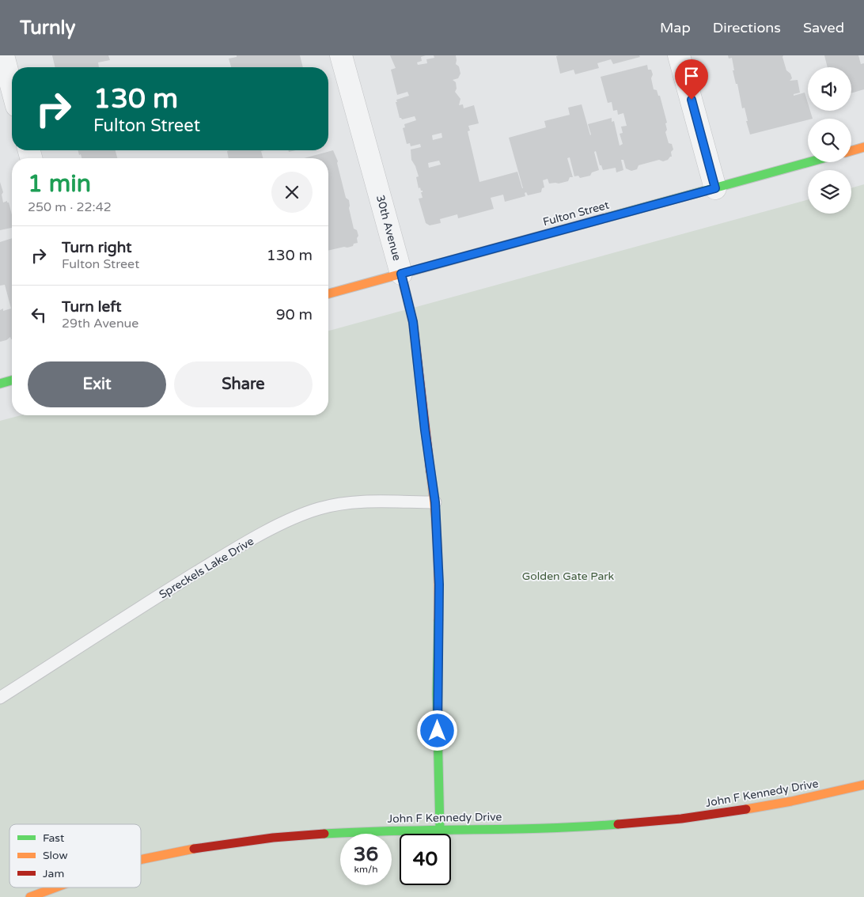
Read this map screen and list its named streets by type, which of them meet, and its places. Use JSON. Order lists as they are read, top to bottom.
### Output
{
  "streets": {
    "street": ["Fulton Street", "30th Avenue", "John F Kennedy Drive"],
    "lane": ["Spreckels Lake Drive"]
  },
  "crossings": [
    ["Fulton Street", "30th Avenue"],
    ["30th Avenue", "Spreckels Lake Drive"],
    ["30th Avenue", "John F Kennedy Drive"]
  ],
  "parks": ["Golden Gate Park"],
  "legend": ["Fast", "Slow", "Jam"],
  "page": {
    "header": "Turnly",
    "nav": ["Map", "Directions", "Saved"],
    "turn": ["130 m", "Fulton Street"],
    "heading": ["1 min", "250 m · 22:42"],
    "list": [
      {
        "name": "Turn right",
        "note": "Fulton Street",
        "value": "130 m"
      },
      {
        "name": "Turn left",
        "note": "29th Avenue",
        "value": "90 m"
      }
    ],
    "buttons": ["Exit", "Share"],
    "speed": "36 km/h",
    "limit": "40"
  }
}
